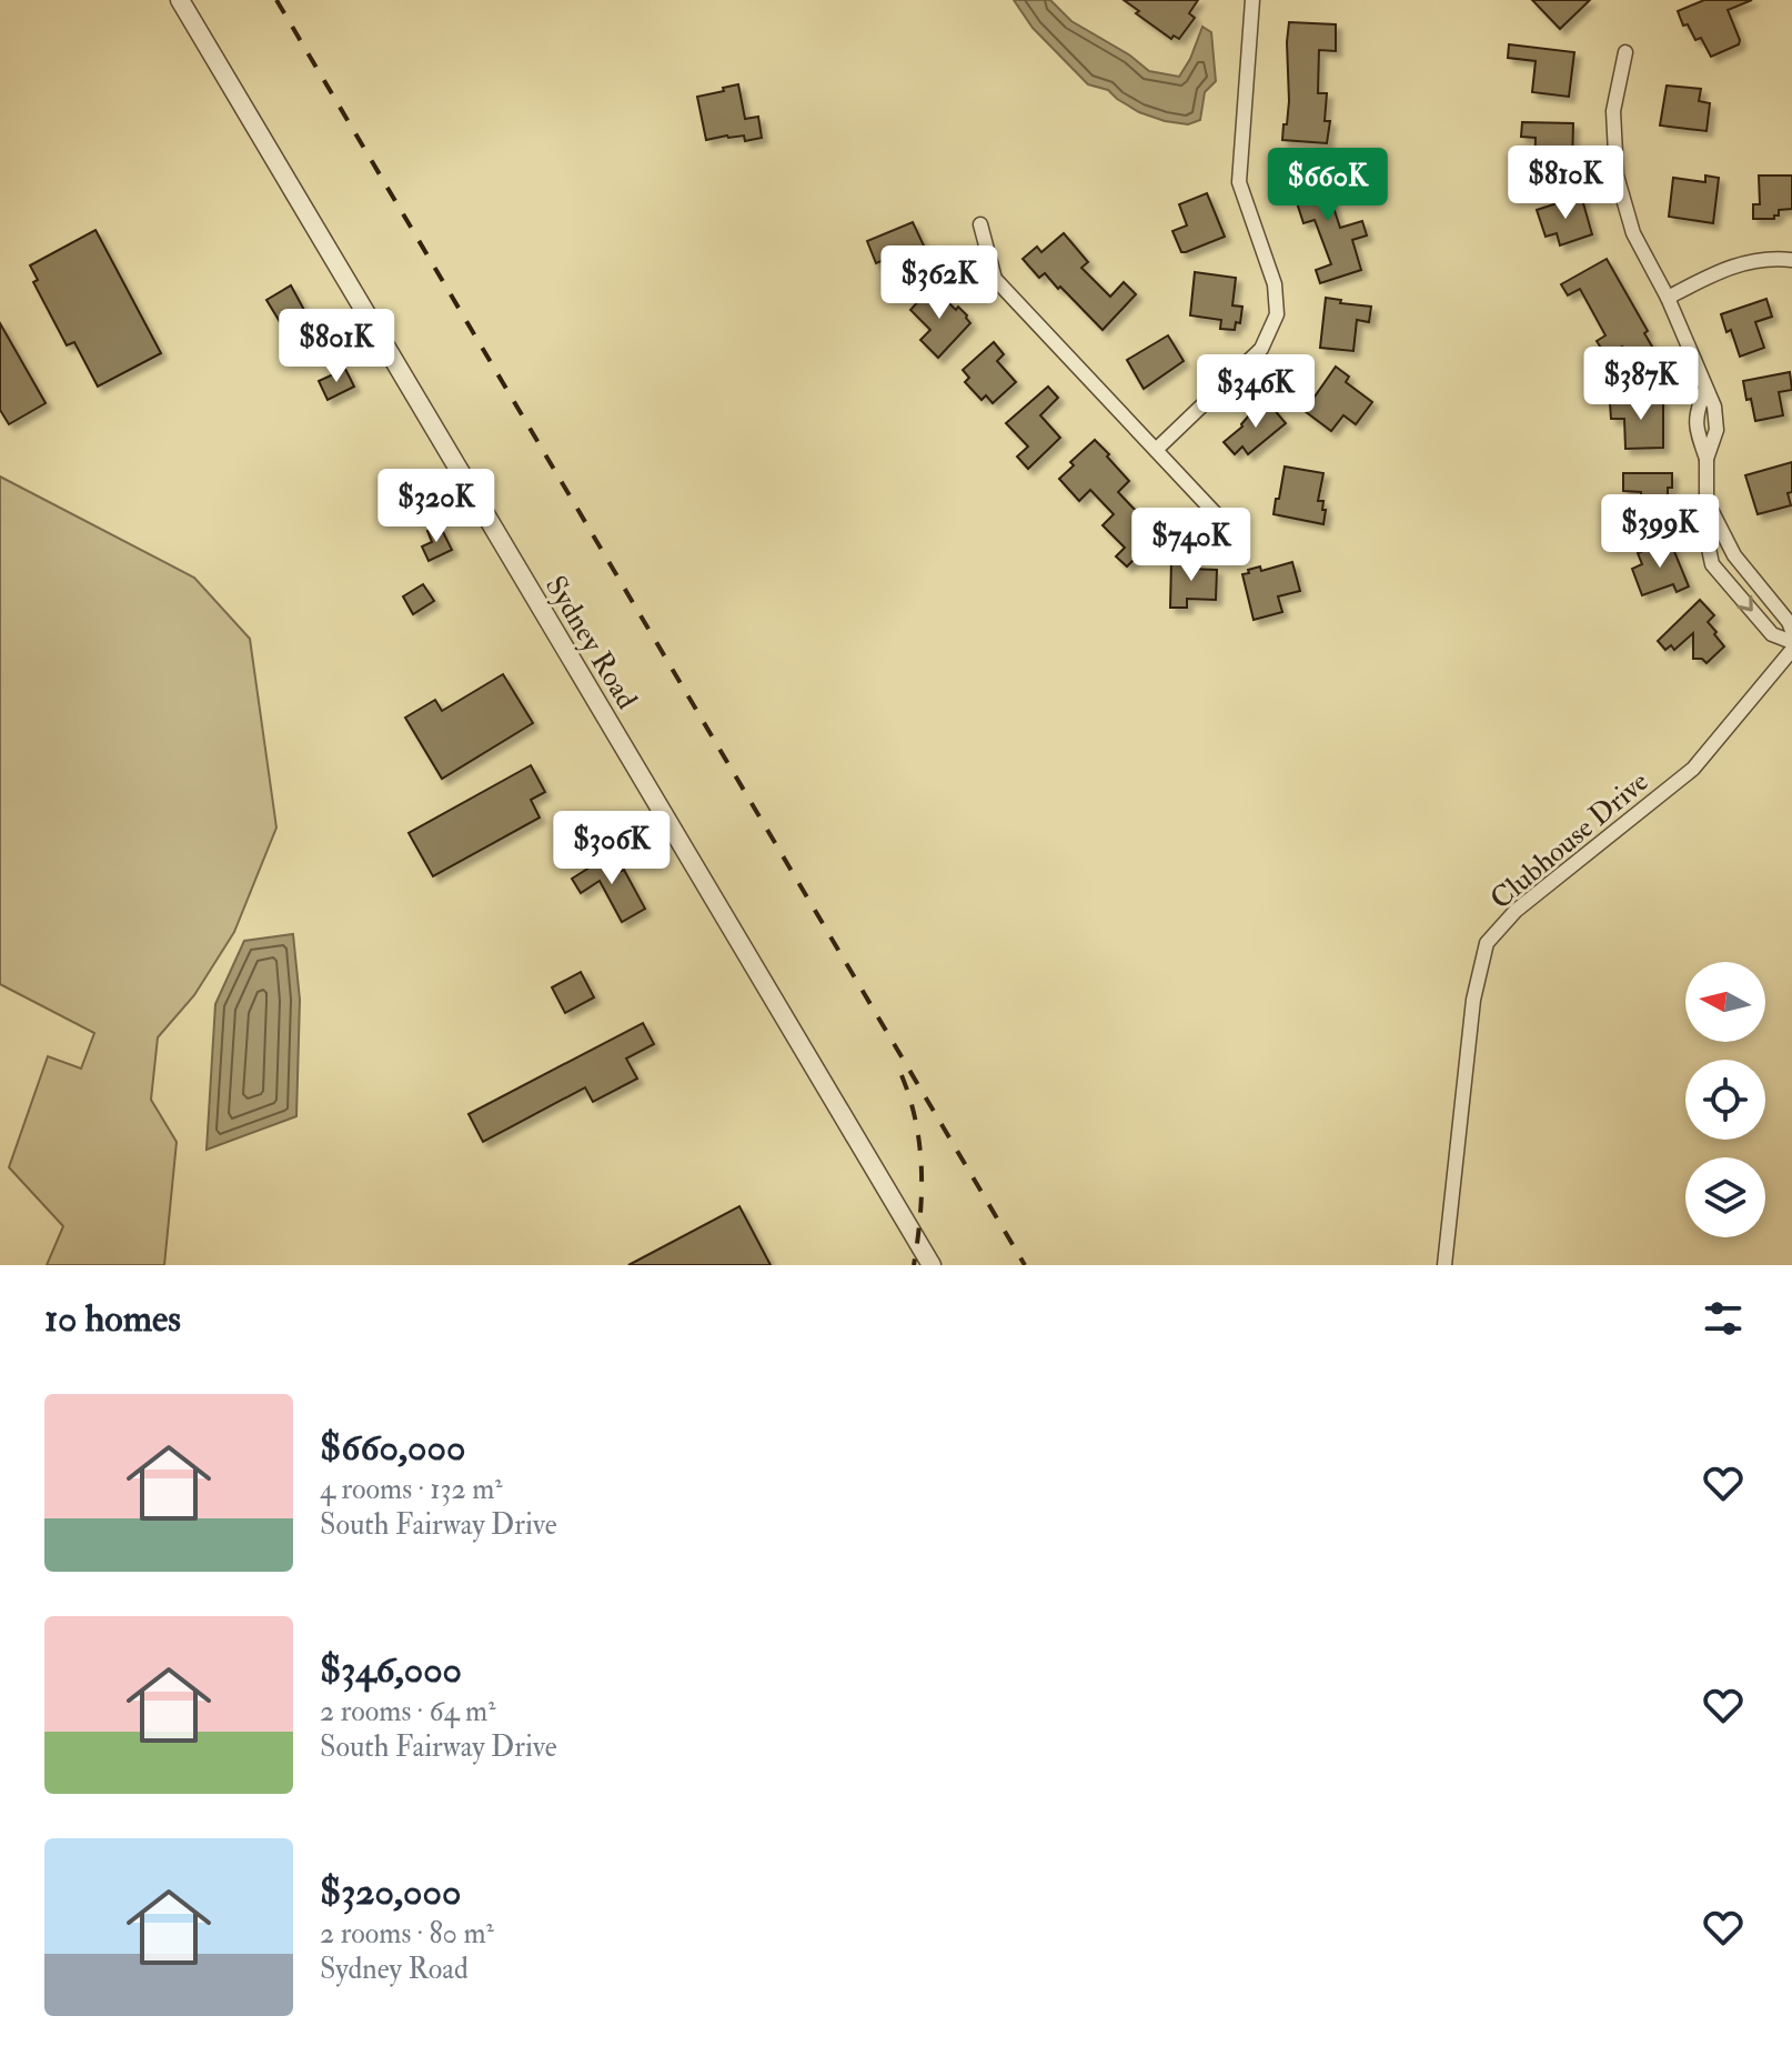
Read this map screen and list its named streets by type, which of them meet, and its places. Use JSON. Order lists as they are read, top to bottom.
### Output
{
  "streets": {
    "street": ["Sydney Road", "Clubhouse Drive"]
  },
  "north": "left",
  "page": {
    "price": [
      "$810K",
      "$660K",
      "$362K",
      "$801K",
      "$387K",
      "$346K",
      "$320K",
      "$399K",
      "$740K",
      "$306K"
    ],
    "heading": "10 homes",
    "list": [
      {
        "name": "$660,000",
        "note": "4 rooms · 132 m² · South Fairway Drive"
      },
      {
        "name": "$346,000",
        "note": "2 rooms · 64 m² · South Fairway Drive"
      },
      {
        "name": "$320,000",
        "note": "2 rooms · 80 m² · Sydney Road"
      }
    ]
  }
}
